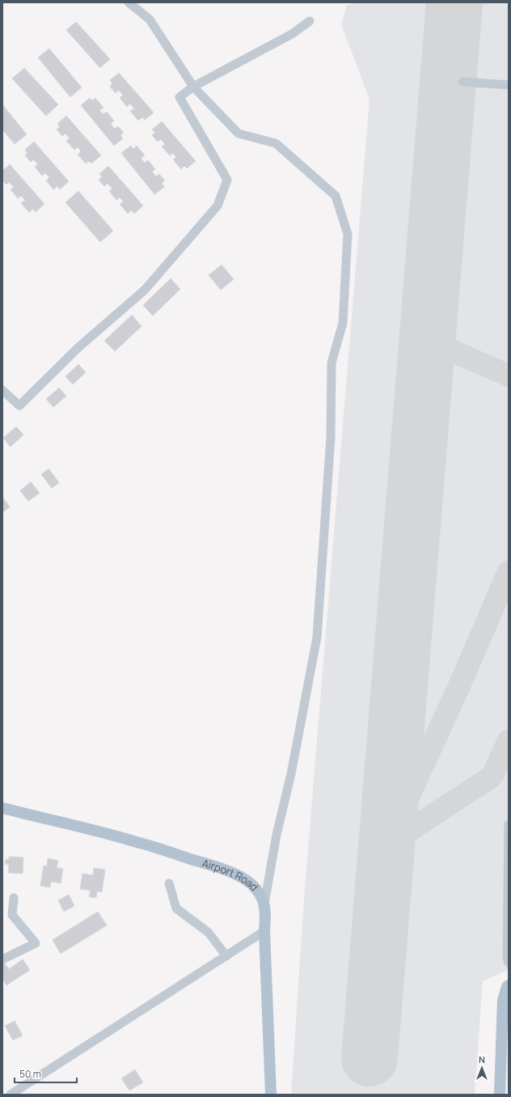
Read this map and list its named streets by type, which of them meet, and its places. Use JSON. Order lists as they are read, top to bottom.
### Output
{
  "streets": {
    "main road": ["Airport Road"]
  },
  "scale_bar": "50 m",
  "north": "top"
}
